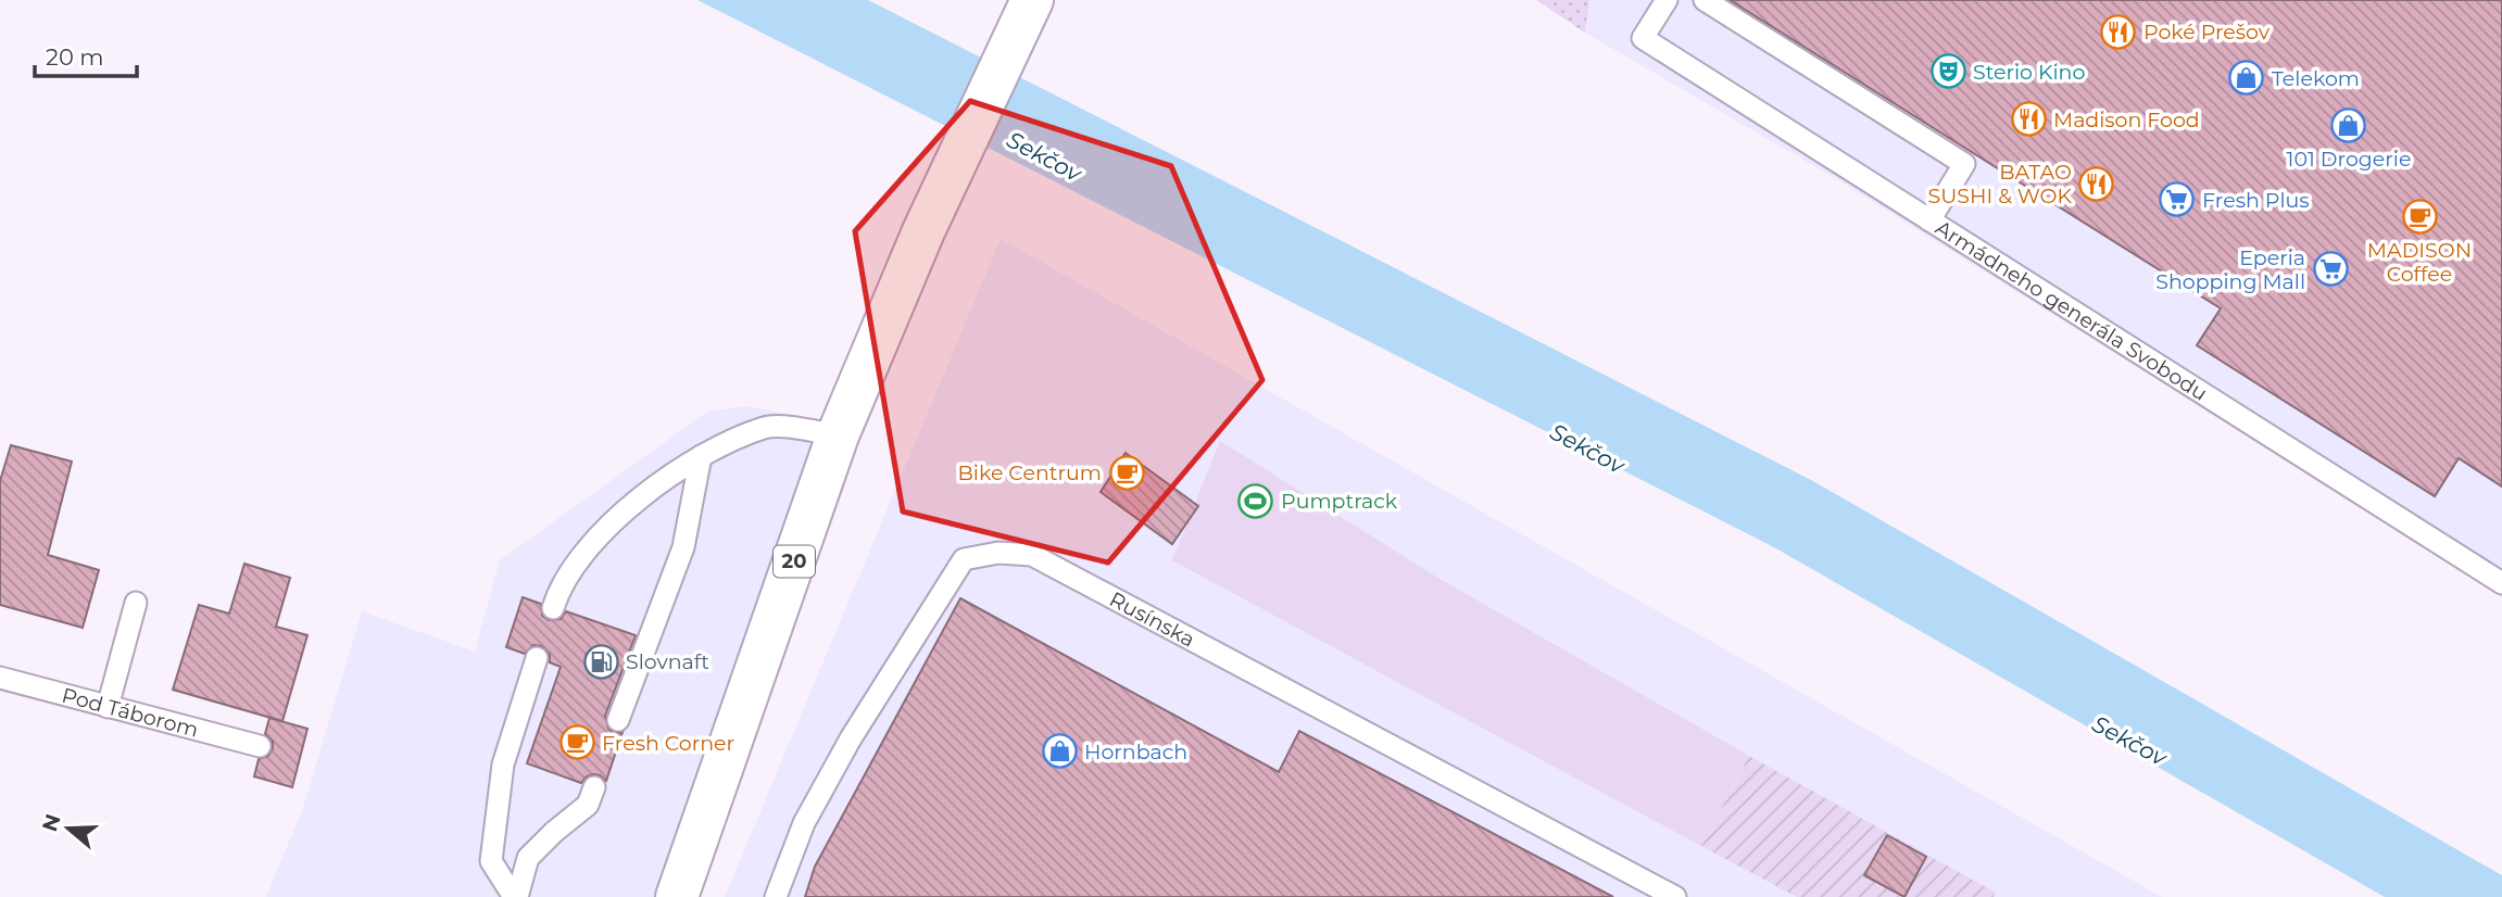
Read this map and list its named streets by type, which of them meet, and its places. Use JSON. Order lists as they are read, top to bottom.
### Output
{
  "streets": {
    "main road": ["20"],
    "lane": ["Armádneho generála Svobodu", "Rusínska", "Pod Táborom"]
  },
  "water": ["Sekčov"],
  "places": {
    "restaurant": ["Poké Prešov", "Madison Food", "BATAO SUSHI & WOK"],
    "theatre": ["Sterio Kino"],
    "shop": ["Telekom", "101 Drogerie", "Hornbach"],
    "supermarket": ["Fresh Plus", "Eperia Shopping Mall"],
    "cafe": ["MADISON Coffee", "Bike Centrum", "Fresh Corner"],
    "sports": ["Pumptrack"],
    "fuel station": ["Slovnaft"]
  },
  "scale_bar": "20 m",
  "north": "left"
}
